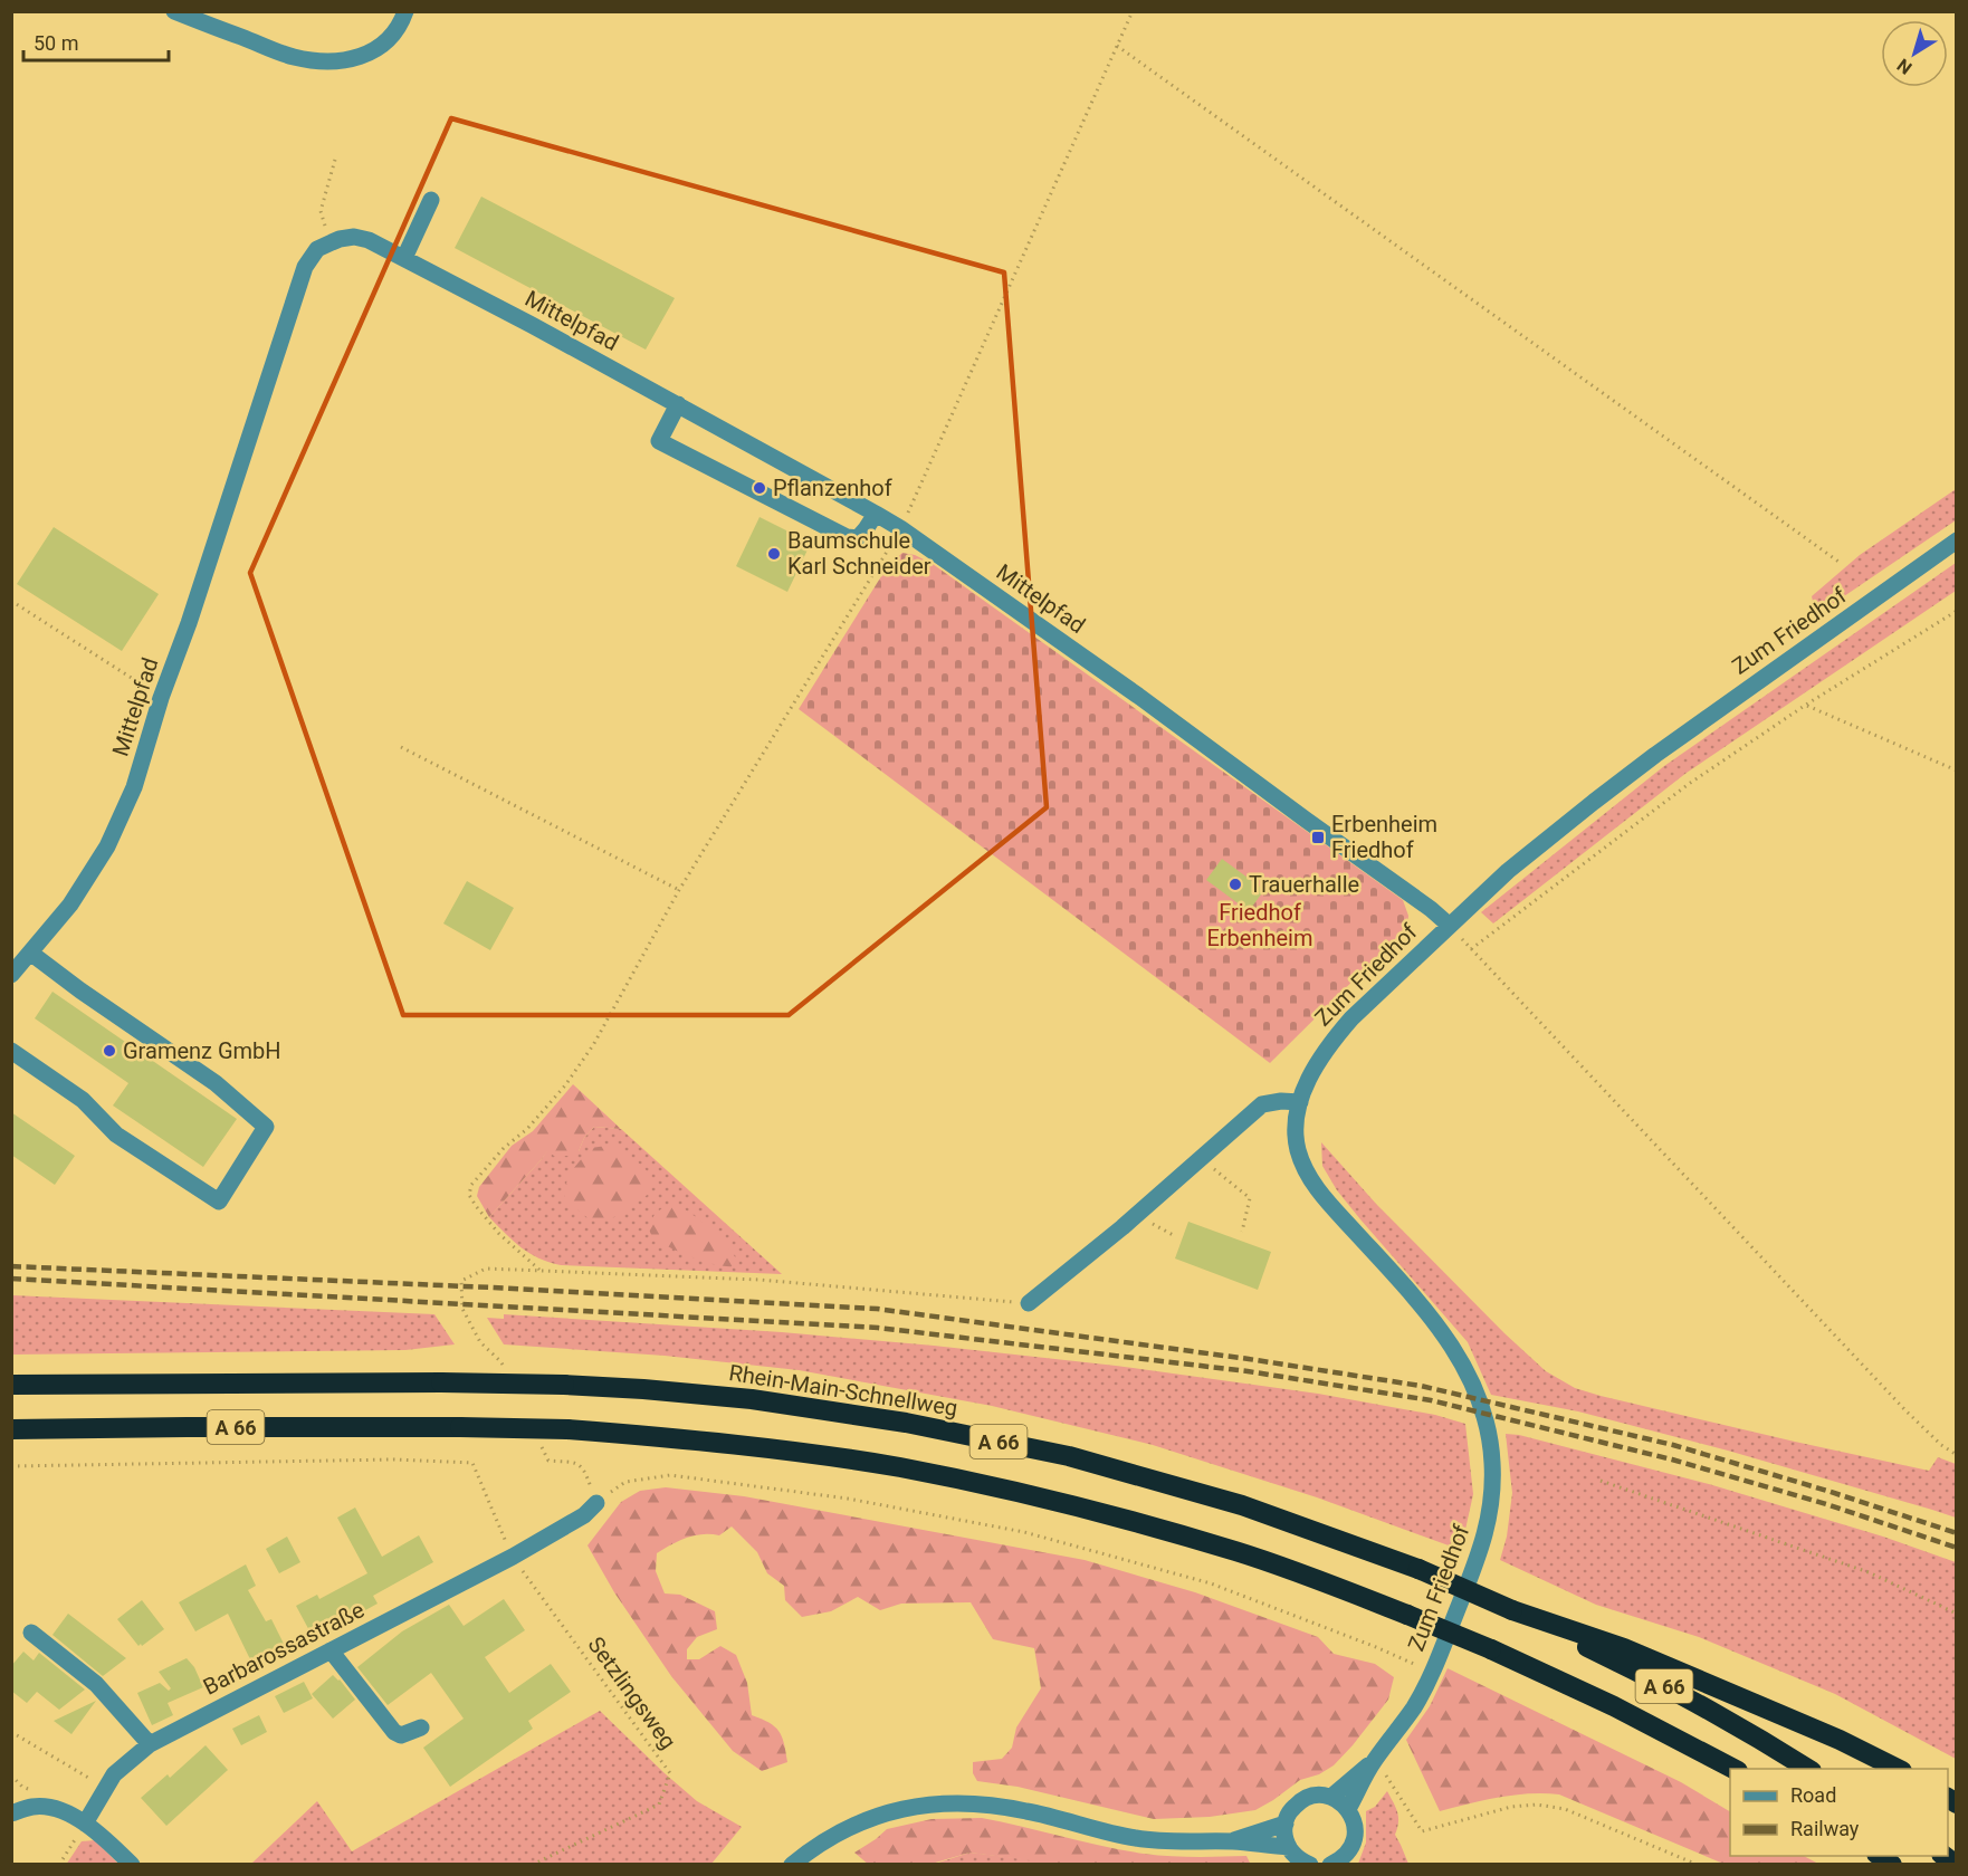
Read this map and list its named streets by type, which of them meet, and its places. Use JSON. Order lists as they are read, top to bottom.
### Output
{
  "streets": {
    "highway": ["Rhein-Main-Schnellweg", "A 66"],
    "street": ["Mittelpfad", "Zum Friedhof", "Barbarossastraße"],
    "path": ["Setzlingsweg"]
  },
  "crossings": [
    ["Mittelpfad", "Zum Friedhof"],
    ["Rhein-Main-Schnellweg", "A 66"],
    ["Barbarossastraße", "Setzlingsweg"]
  ],
  "parks": ["Friedhof Erbenheim"],
  "places": {
    "other": [
      "Pflanzenhof",
      "Baumschule Karl Schneider",
      "Trauerhalle",
      "Gramenz GmbH"
    ],
    "transit": ["Erbenheim Friedhof"]
  },
  "legend": ["Road", "Railway"],
  "scale_bar": "50 m",
  "north": "bottom left"
}
